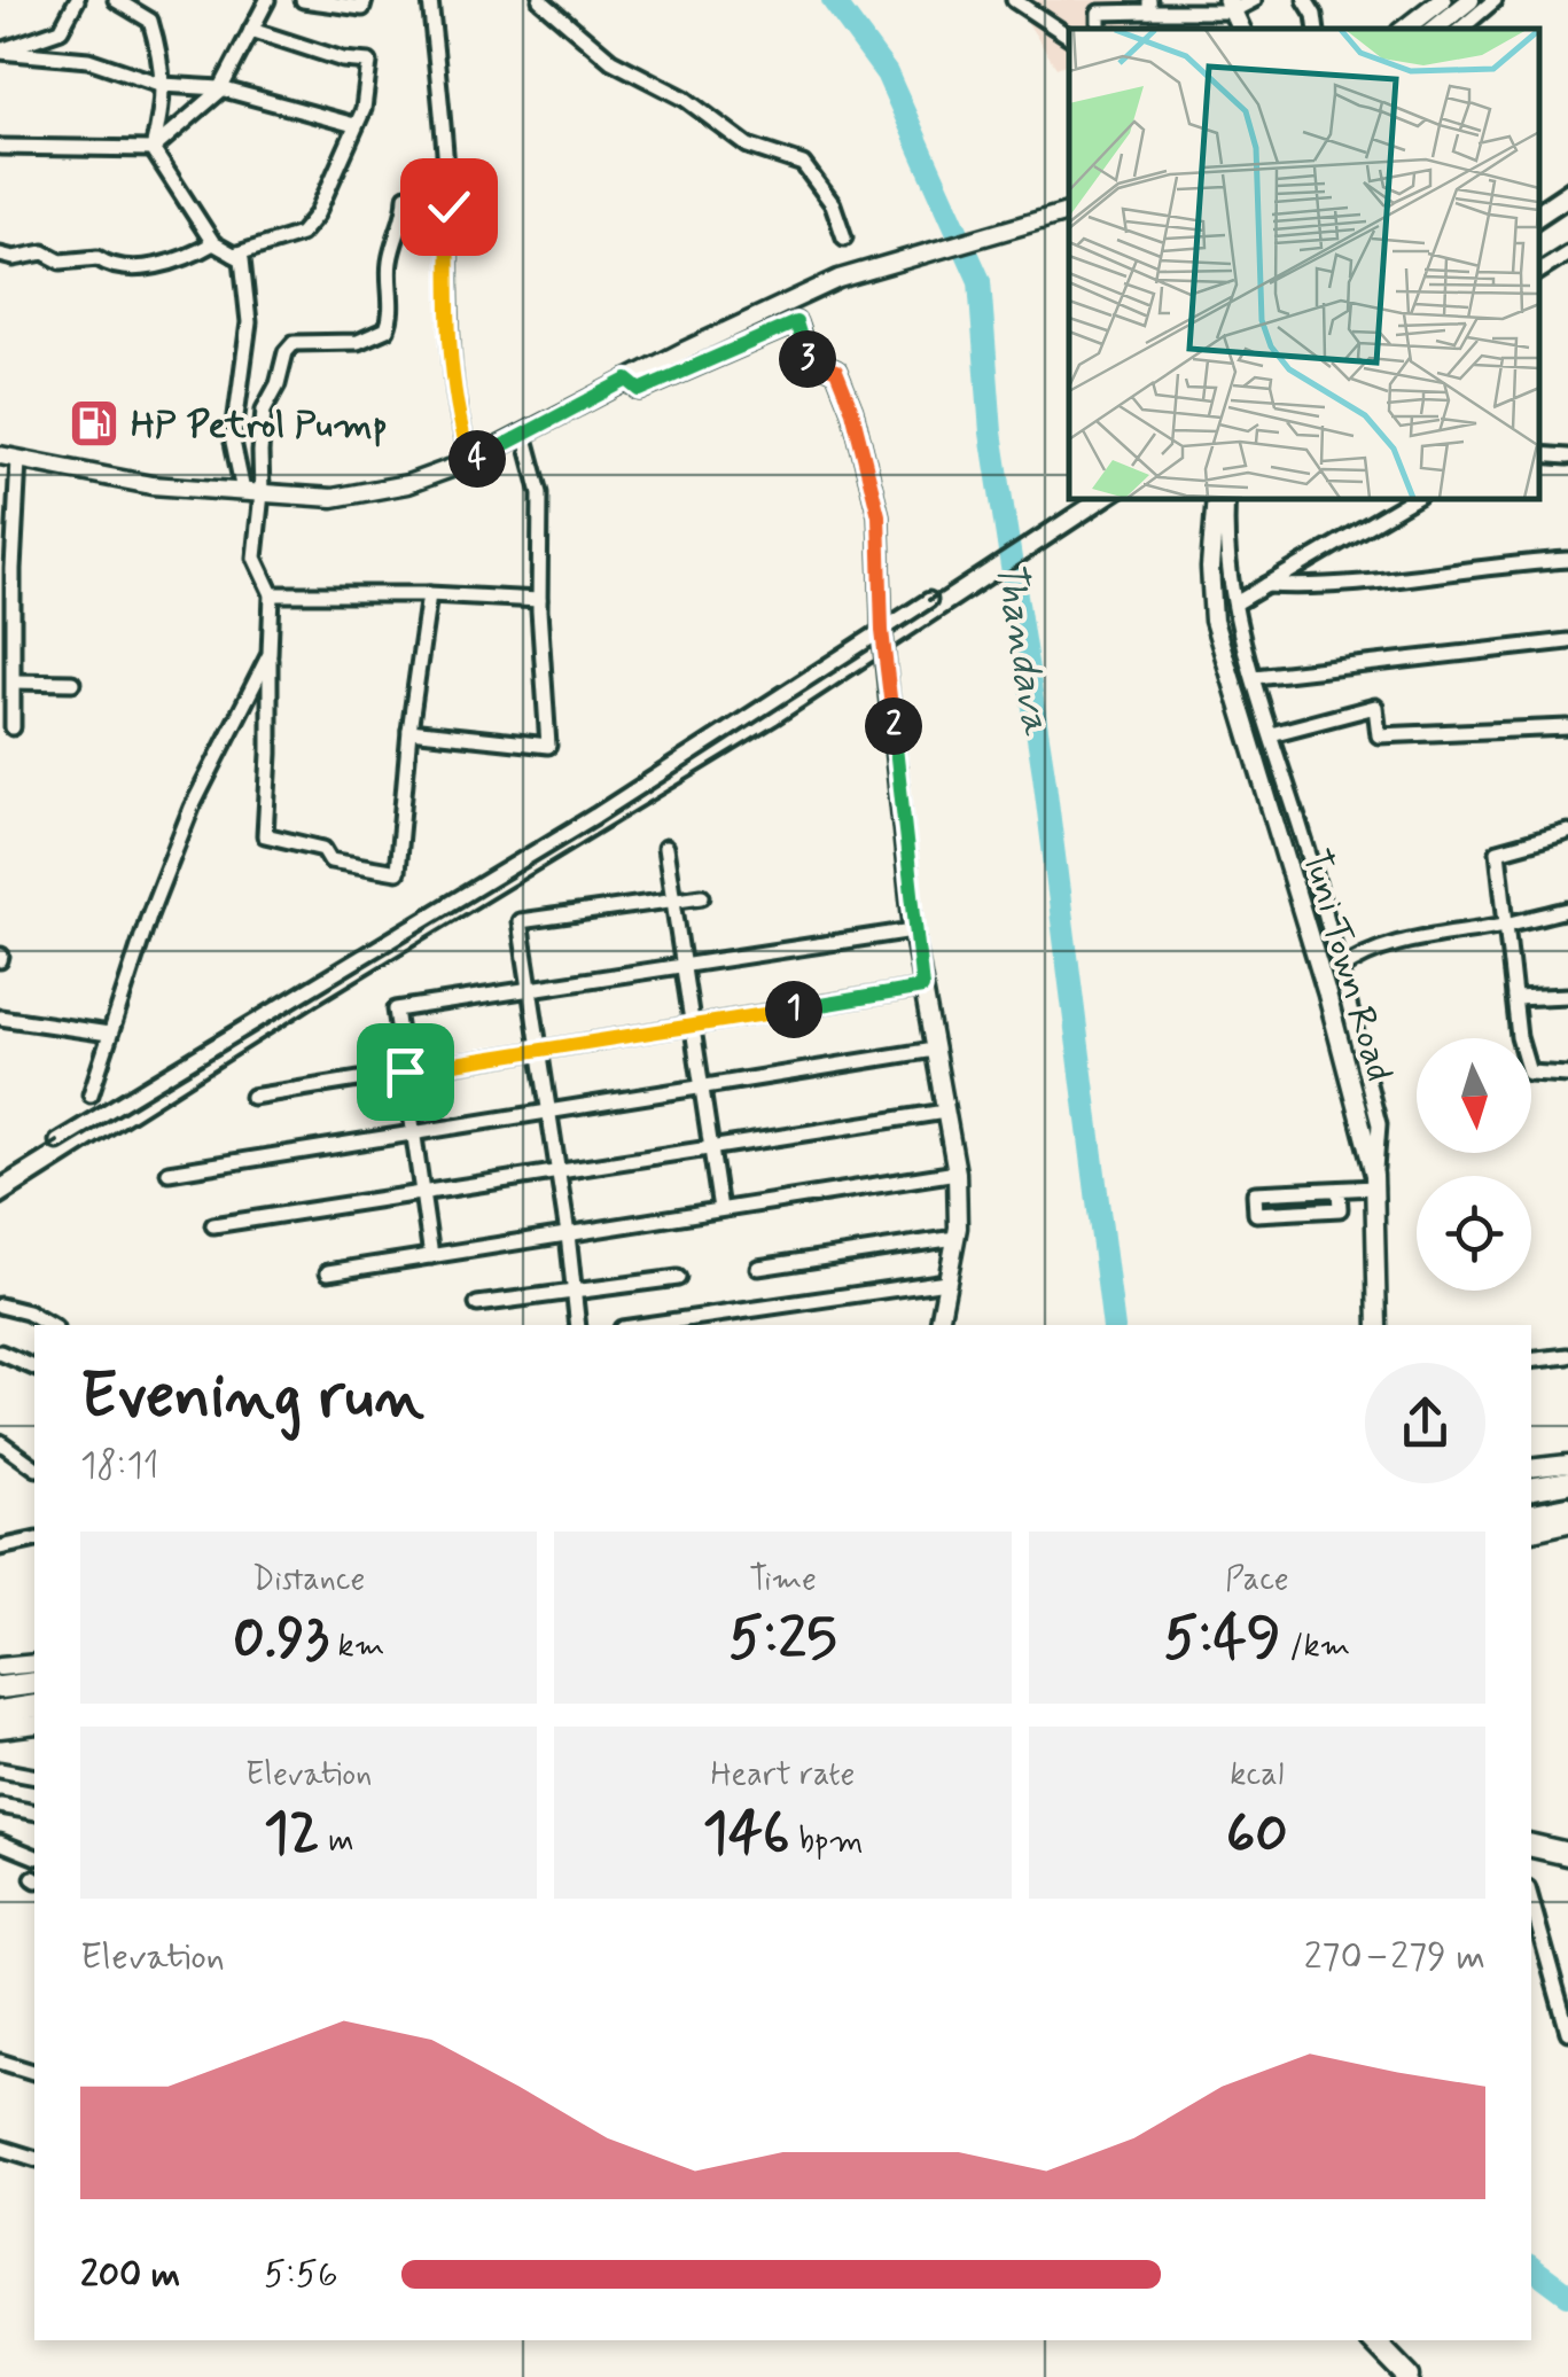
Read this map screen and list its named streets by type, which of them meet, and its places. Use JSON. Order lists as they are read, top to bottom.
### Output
{
  "streets": {
    "street": ["Tuni Town Road"]
  },
  "water": ["Thandava"],
  "places": {
    "fuel station": ["HP Petrol Pump"]
  },
  "north": "bottom",
  "page": {
    "pins": [
      "3",
      "4",
      "2",
      "1"
    ],
    "heading": ["Evening run", "18:11"],
    "stats": [
      ["Distance", "0.93 km"],
      ["Time", "5:25"],
      ["Pace", "5:49 /km"],
      ["Elevation", "12 m"],
      ["Heart rate", "146 bpm"],
      ["kcal", "60"]
    ],
    "chart": ["Elevation", "270–279 m"],
    "list": [
      {
        "name": "200 m",
        "note": "5:56"
      }
    ]
  }
}
